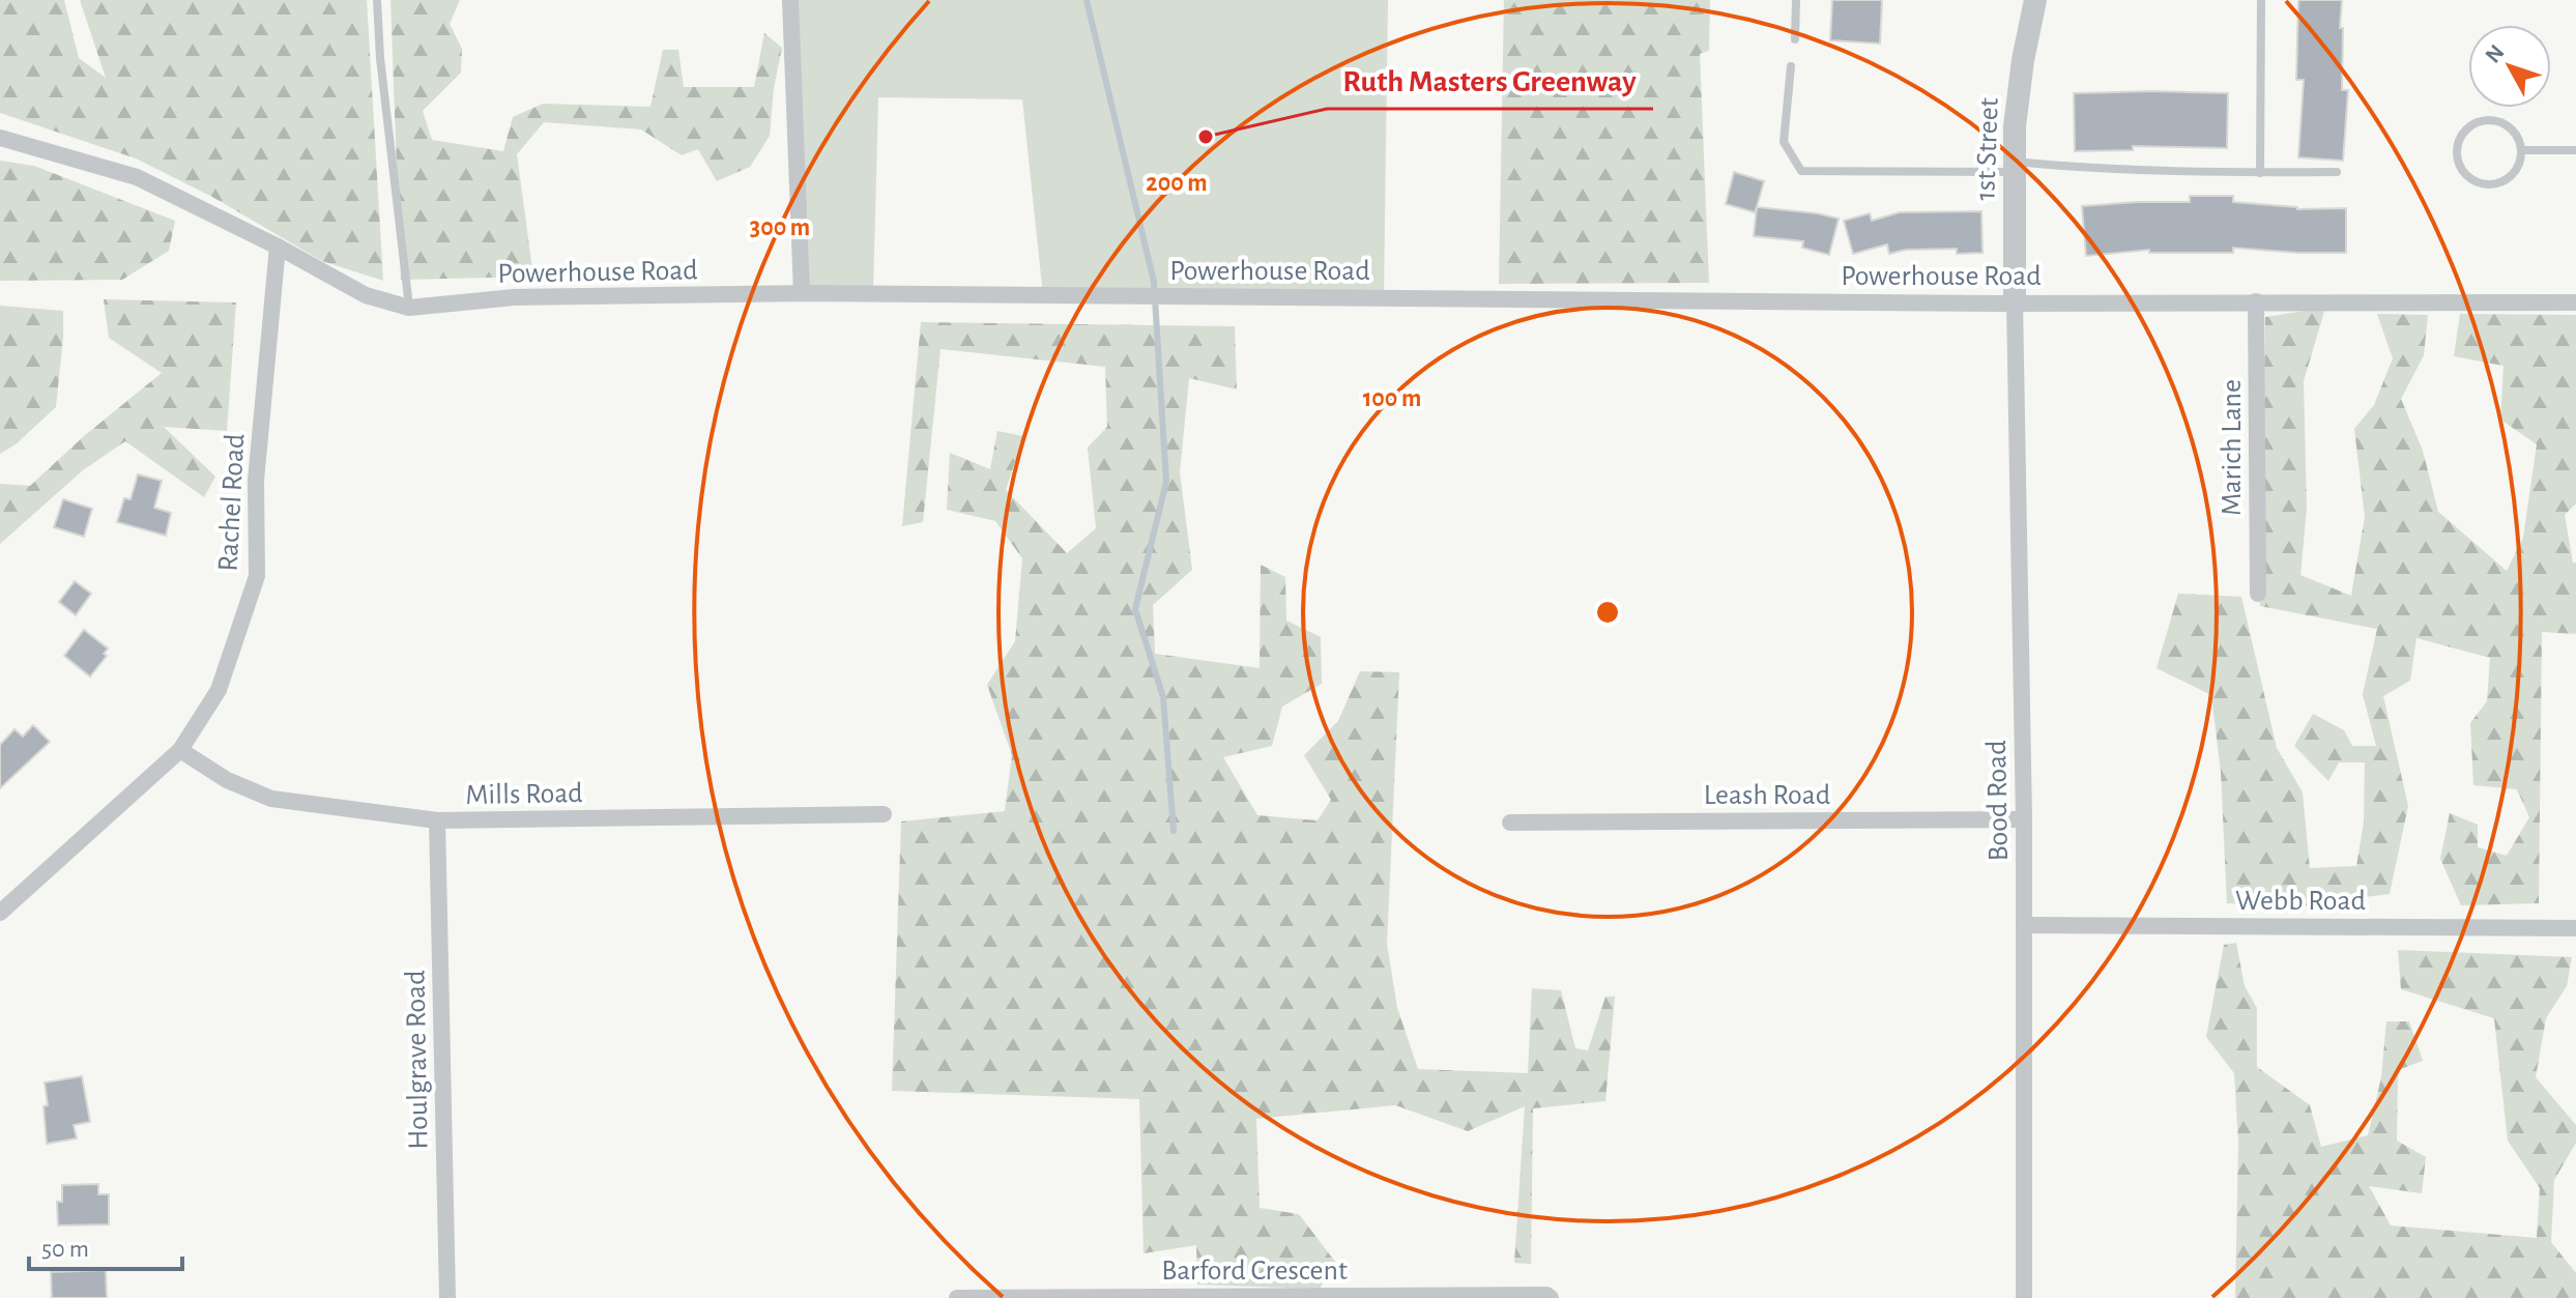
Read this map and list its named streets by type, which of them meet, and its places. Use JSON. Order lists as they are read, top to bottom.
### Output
{
  "streets": {
    "street": [
      "1st Street",
      "Powerhouse Road",
      "Marich Lane",
      "Rachel Road",
      "Mills Road",
      "Leash Road",
      "Bood Road",
      "Webb Road",
      "Houlgrave Road",
      "Barford Crescent"
    ]
  },
  "crossings": [
    ["1st Street", "Powerhouse Road"],
    ["1st Street", "Bood Road"],
    ["Powerhouse Road", "Marich Lane"],
    ["Powerhouse Road", "Rachel Road"],
    ["Powerhouse Road", "Bood Road"],
    ["Rachel Road", "Mills Road"],
    ["Mills Road", "Houlgrave Road"],
    ["Leash Road", "Bood Road"],
    ["Bood Road", "Webb Road"]
  ],
  "places": ["Ruth Masters Greenway"],
  "scale_bar": "50 m",
  "north": "top left",
  "rings": ["200 m", "300 m", "100 m"]
}
